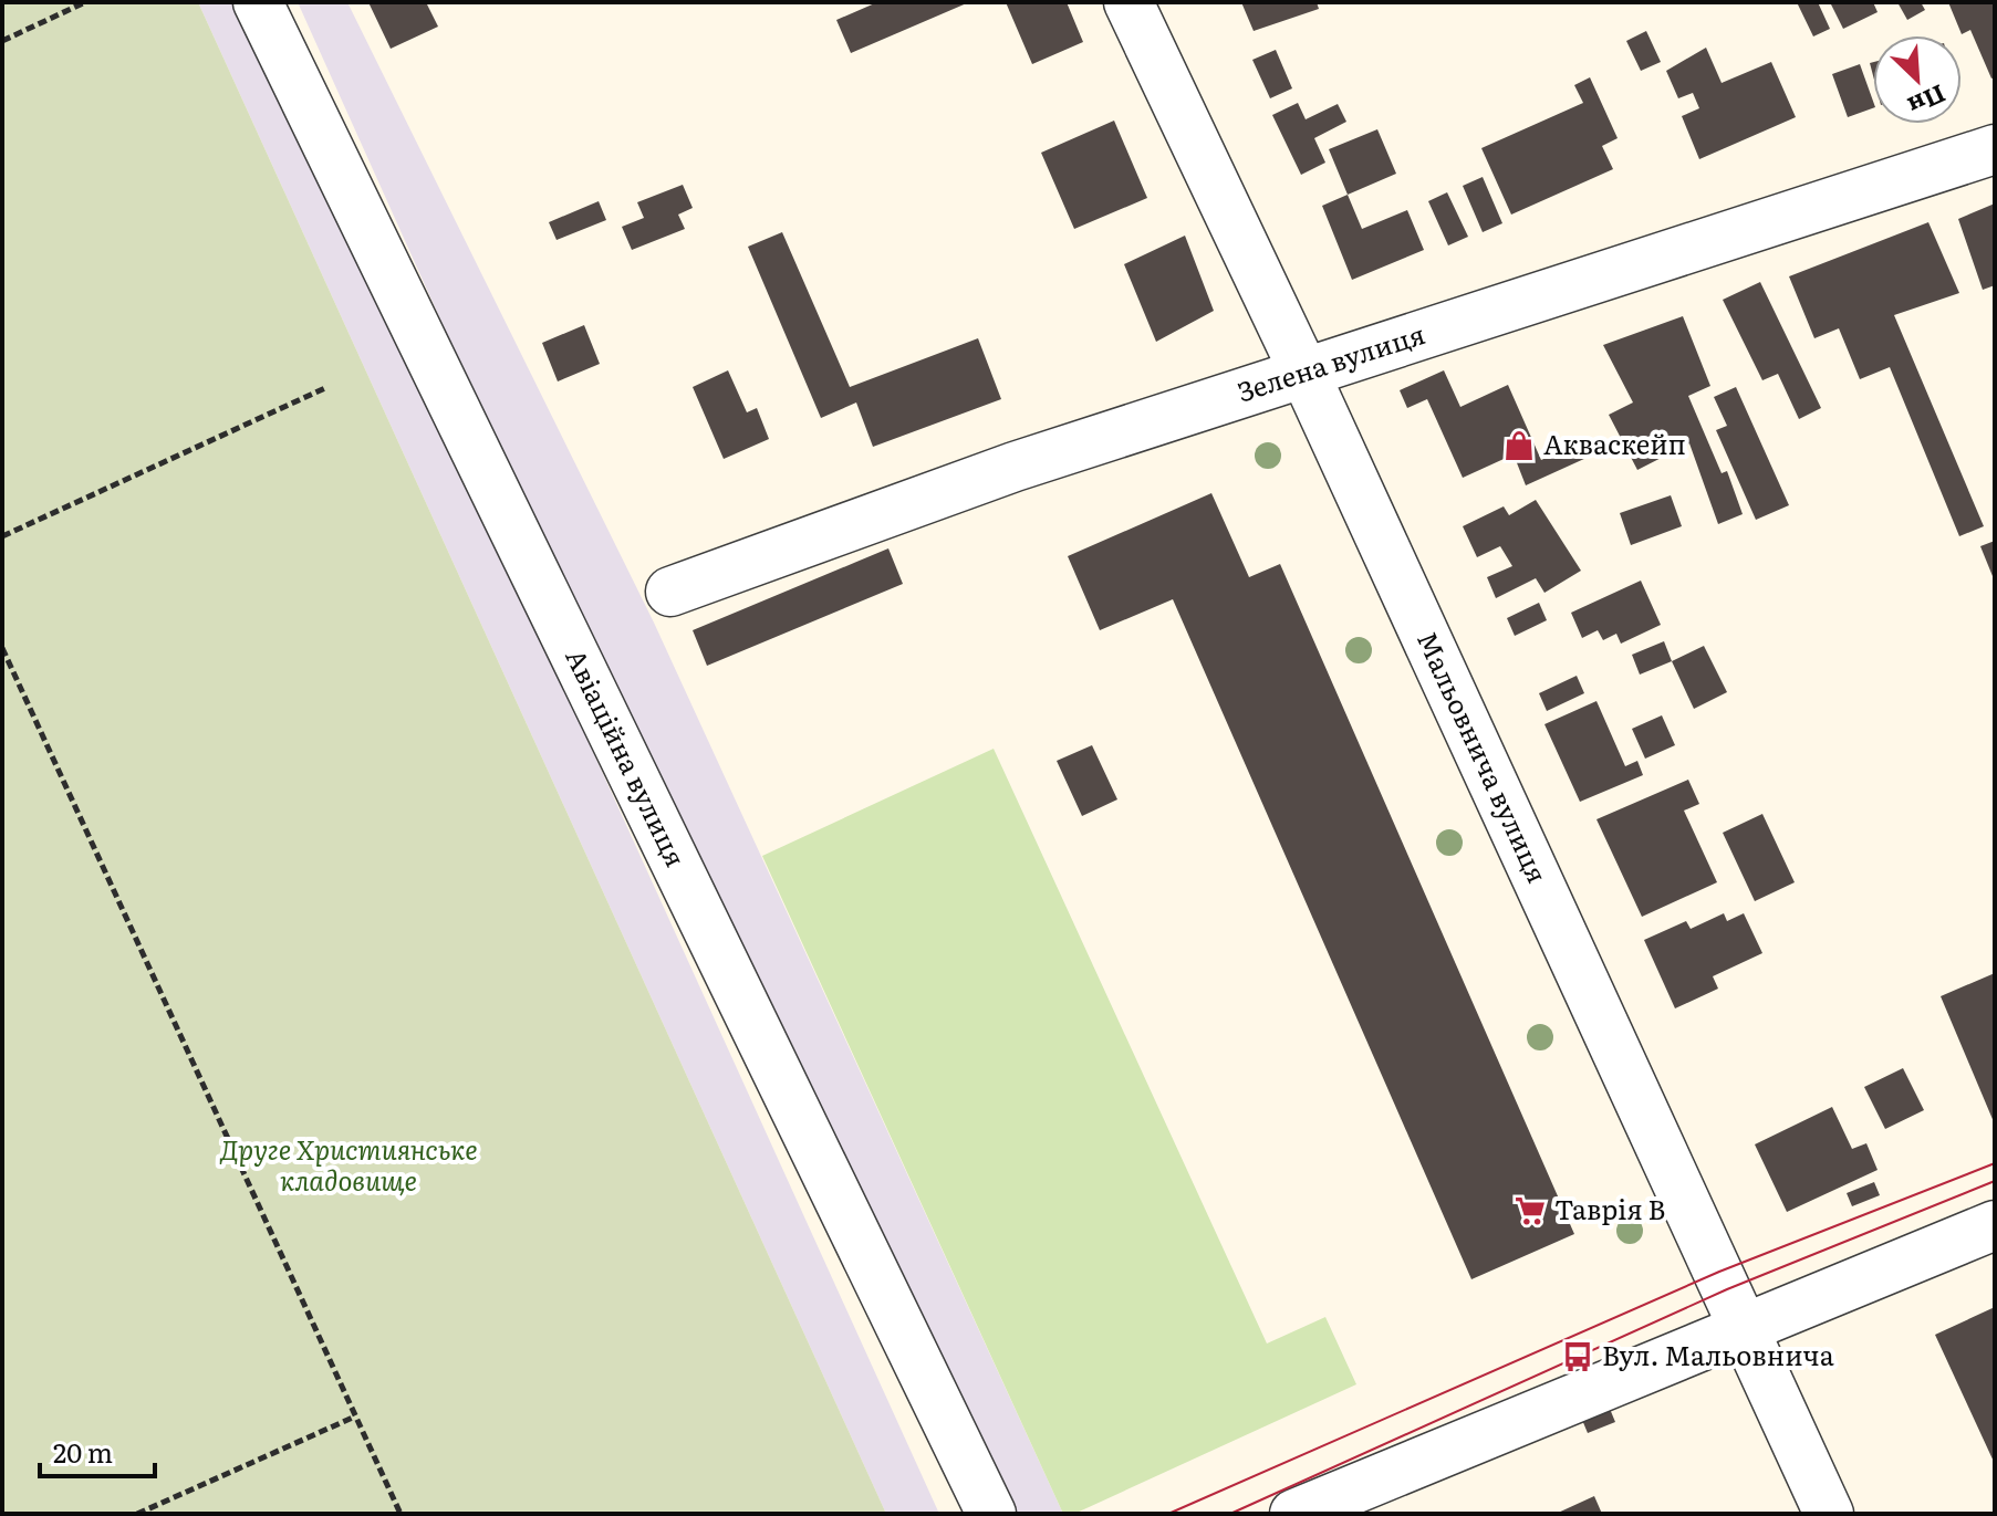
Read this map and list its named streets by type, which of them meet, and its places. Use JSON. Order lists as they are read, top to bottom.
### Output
{
  "streets": {
    "street": ["Зелена вулиця", "Мальовнича вулиця", "Авіаційна вулиця"]
  },
  "crossings": [
    ["Зелена вулиця", "Мальовнича вулиця"]
  ],
  "parks": ["Друге Християнське кладовище"],
  "places": {
    "shop": ["Акваскейп"],
    "supermarket": ["Таврія В"],
    "bus stop": ["Вул. Мальовнича"]
  },
  "scale_bar": "20 m",
  "north": "bottom right"
}
